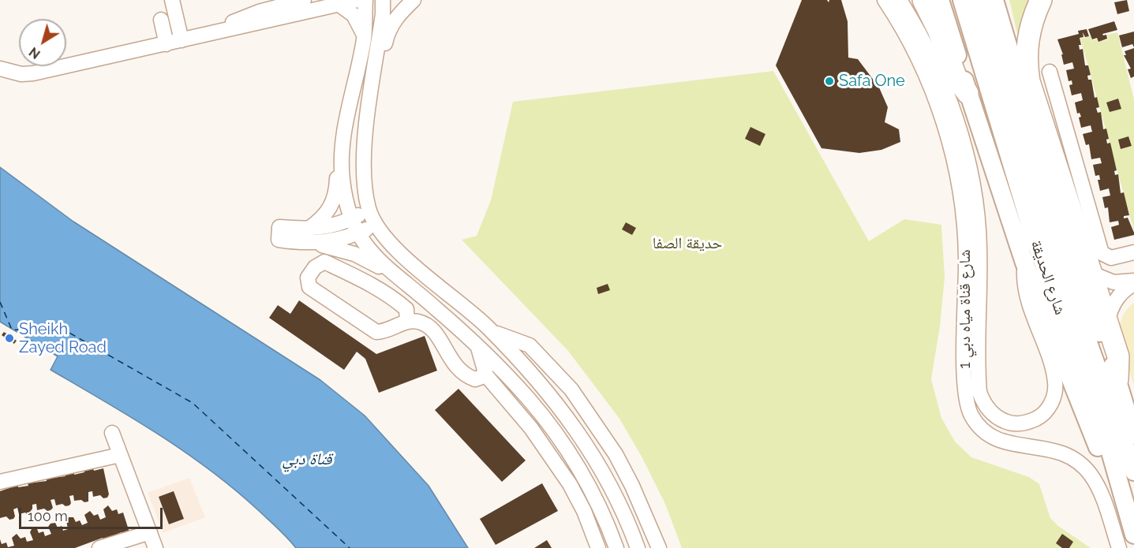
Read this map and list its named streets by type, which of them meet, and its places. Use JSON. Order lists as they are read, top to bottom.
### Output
{
  "streets": {
    "main road": ["شارع الحديقة"],
    "street": ["شارع قناة مياه دبي 1"]
  },
  "water": ["قناة دبي"],
  "parks": ["حديقة الصفا"],
  "places": ["Safa One", "Sheikh Zayed Road"],
  "scale_bar": "100 m",
  "north": "bottom left"
}
